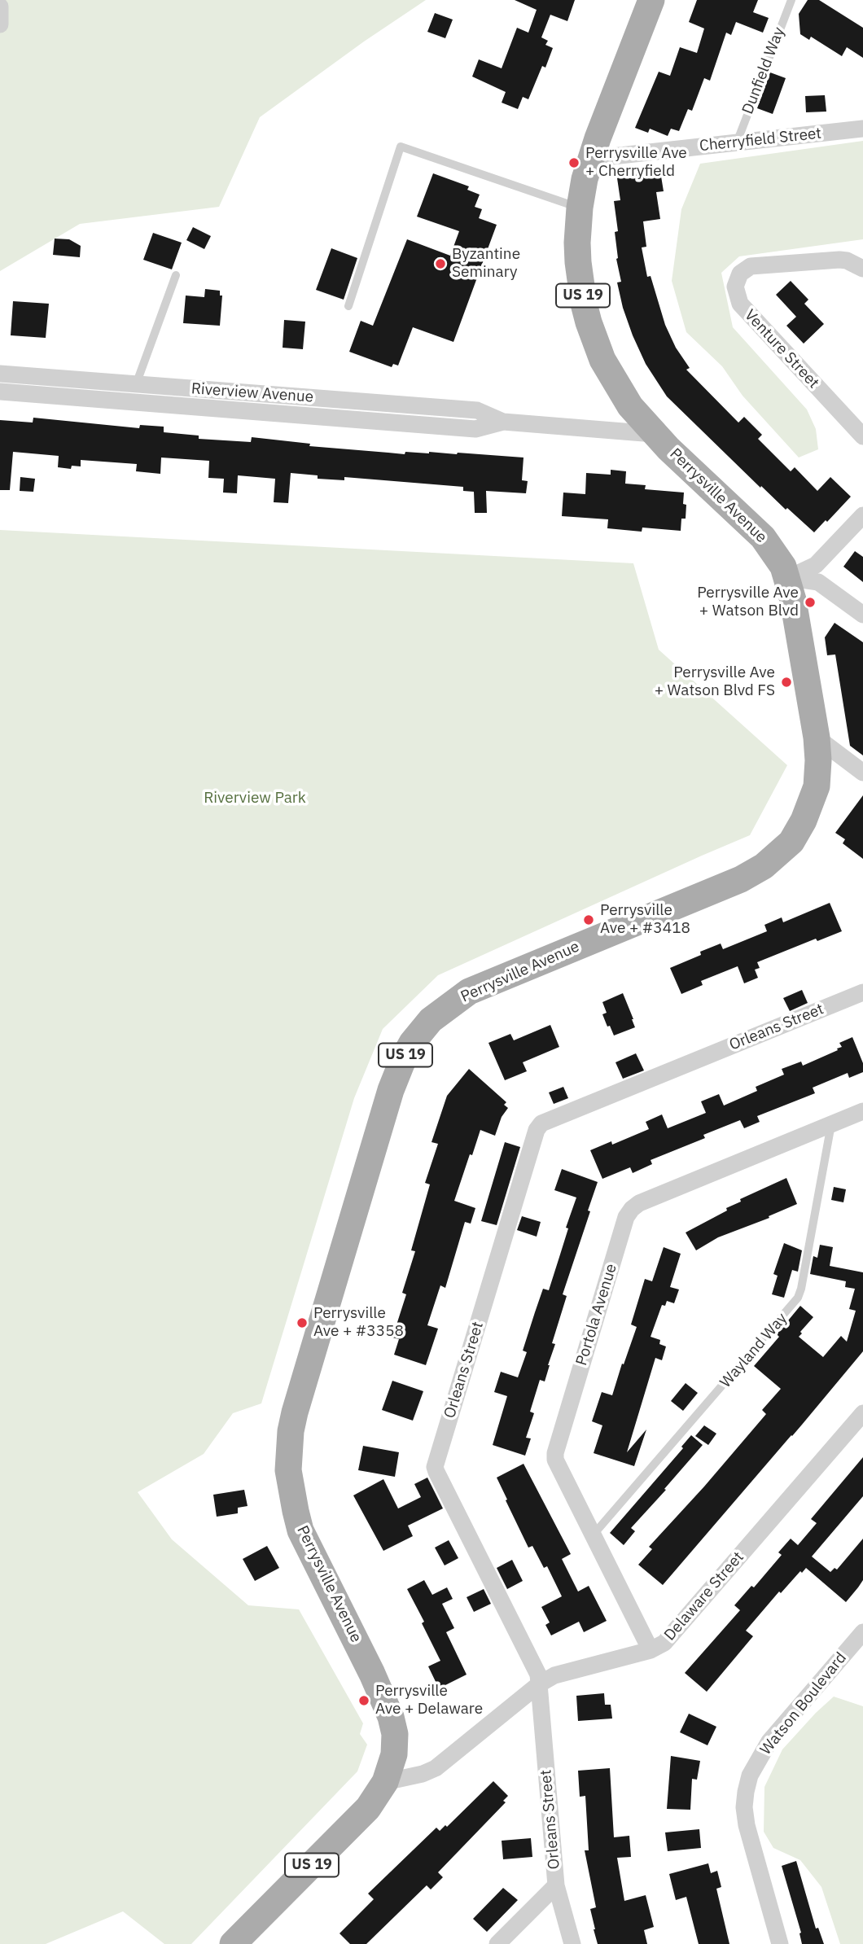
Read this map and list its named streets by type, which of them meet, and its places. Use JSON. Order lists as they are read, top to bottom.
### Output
{
  "streets": {
    "main road": ["US 19", "Perrysville Avenue"],
    "street": [
      "Cherryfield Street",
      "Venture Street",
      "Riverview Avenue",
      "Orleans Street",
      "Portola Avenue",
      "Delaware Street",
      "Watson Boulevard"
    ],
    "lane": ["Dunfield Way", "Wayland Way"]
  },
  "crossings": [
    ["Dunfield Way", "Cherryfield Street"],
    ["Cherryfield Street", "Perrysville Avenue"],
    ["Riverview Avenue", "Perrysville Avenue"],
    ["Perrysville Avenue", "Delaware Street"],
    ["Orleans Street", "Delaware Street"],
    ["Portola Avenue", "Wayland Way"],
    ["Portola Avenue", "Delaware Street"]
  ],
  "parks": ["Riverview Park"],
  "places": [
    "Perrysville Ave + Cherryfield",
    "Byzantine Seminary",
    "Perrysville Ave + Watson Blvd",
    "Perrysville Ave + Watson Blvd FS",
    "Perrysville Ave + #3418",
    "Perrysville Ave + #3358",
    "Perrysville Ave + Delaware"
  ]
}
